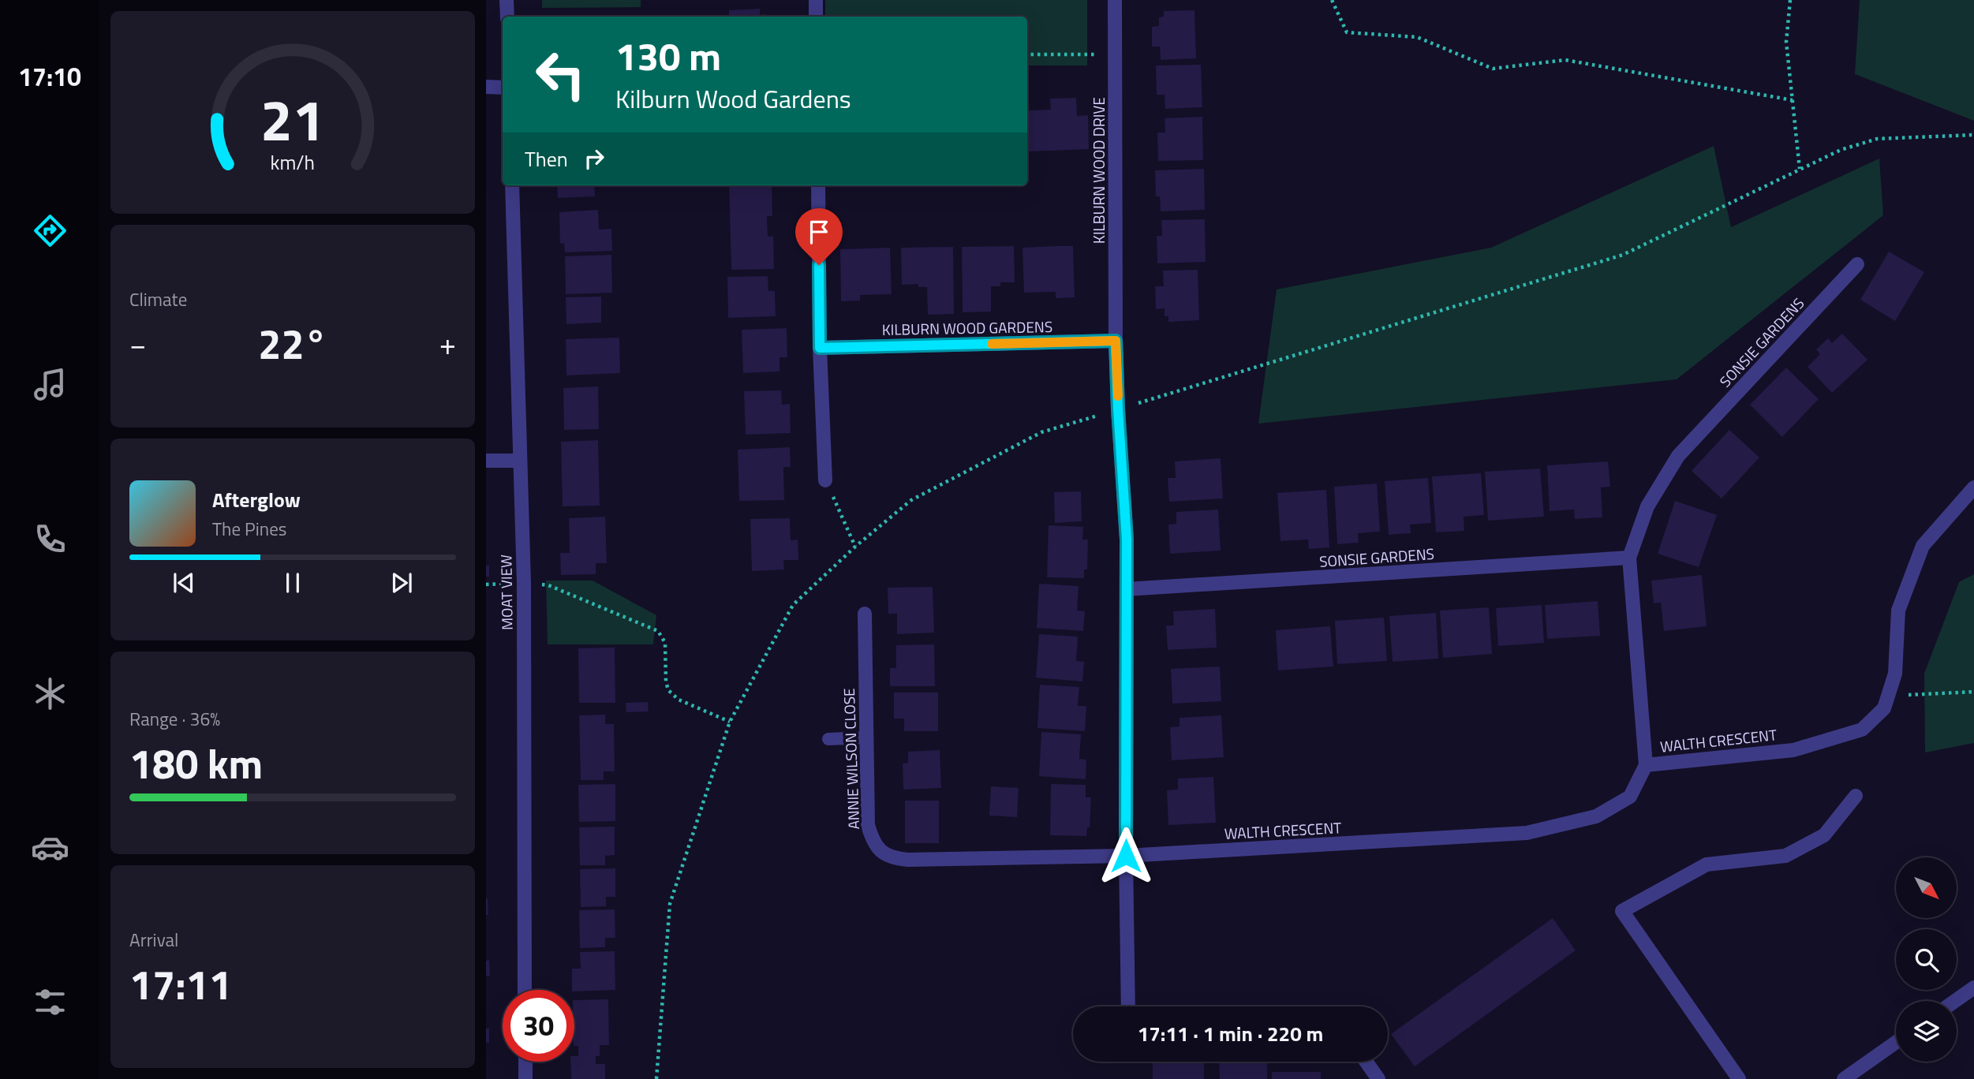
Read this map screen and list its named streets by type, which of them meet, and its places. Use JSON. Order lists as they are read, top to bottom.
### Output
{
  "streets": {
    "street": [
      "KILBURN WOOD DRIVE",
      "KILBURN WOOD GARDENS",
      "SONSIE GARDENS",
      "MOAT VIEW",
      "WALTH CRESCENT",
      "ANNIE WILSON CLOSE"
    ]
  },
  "crossings": [
    ["KILBURN WOOD DRIVE", "KILBURN WOOD GARDENS"],
    ["KILBURN WOOD DRIVE", "SONSIE GARDENS"],
    ["KILBURN WOOD DRIVE", "WALTH CRESCENT"],
    ["KILBURN WOOD DRIVE", "ANNIE WILSON CLOSE"],
    ["SONSIE GARDENS", "WALTH CRESCENT"],
    ["WALTH CRESCENT", "ANNIE WILSON CLOSE"]
  ],
  "north": "bottom right",
  "page": {
    "tabs": "17:10",
    "turn": ["130 m", "Kilburn Wood Gardens"],
    "then": "Then",
    "tile": [
      "Climate",
      ["Range · 36%", "180 km"],
      ["Arrival", "17:11"]
    ],
    "heat": ["−", "22°", "+"],
    "song": ["Afterglow", "The Pines"],
    "limit": "30",
    "trip": "17:11 · 1 min · 220 m",
    "gauge": ["21", "km/h"]
  }
}
